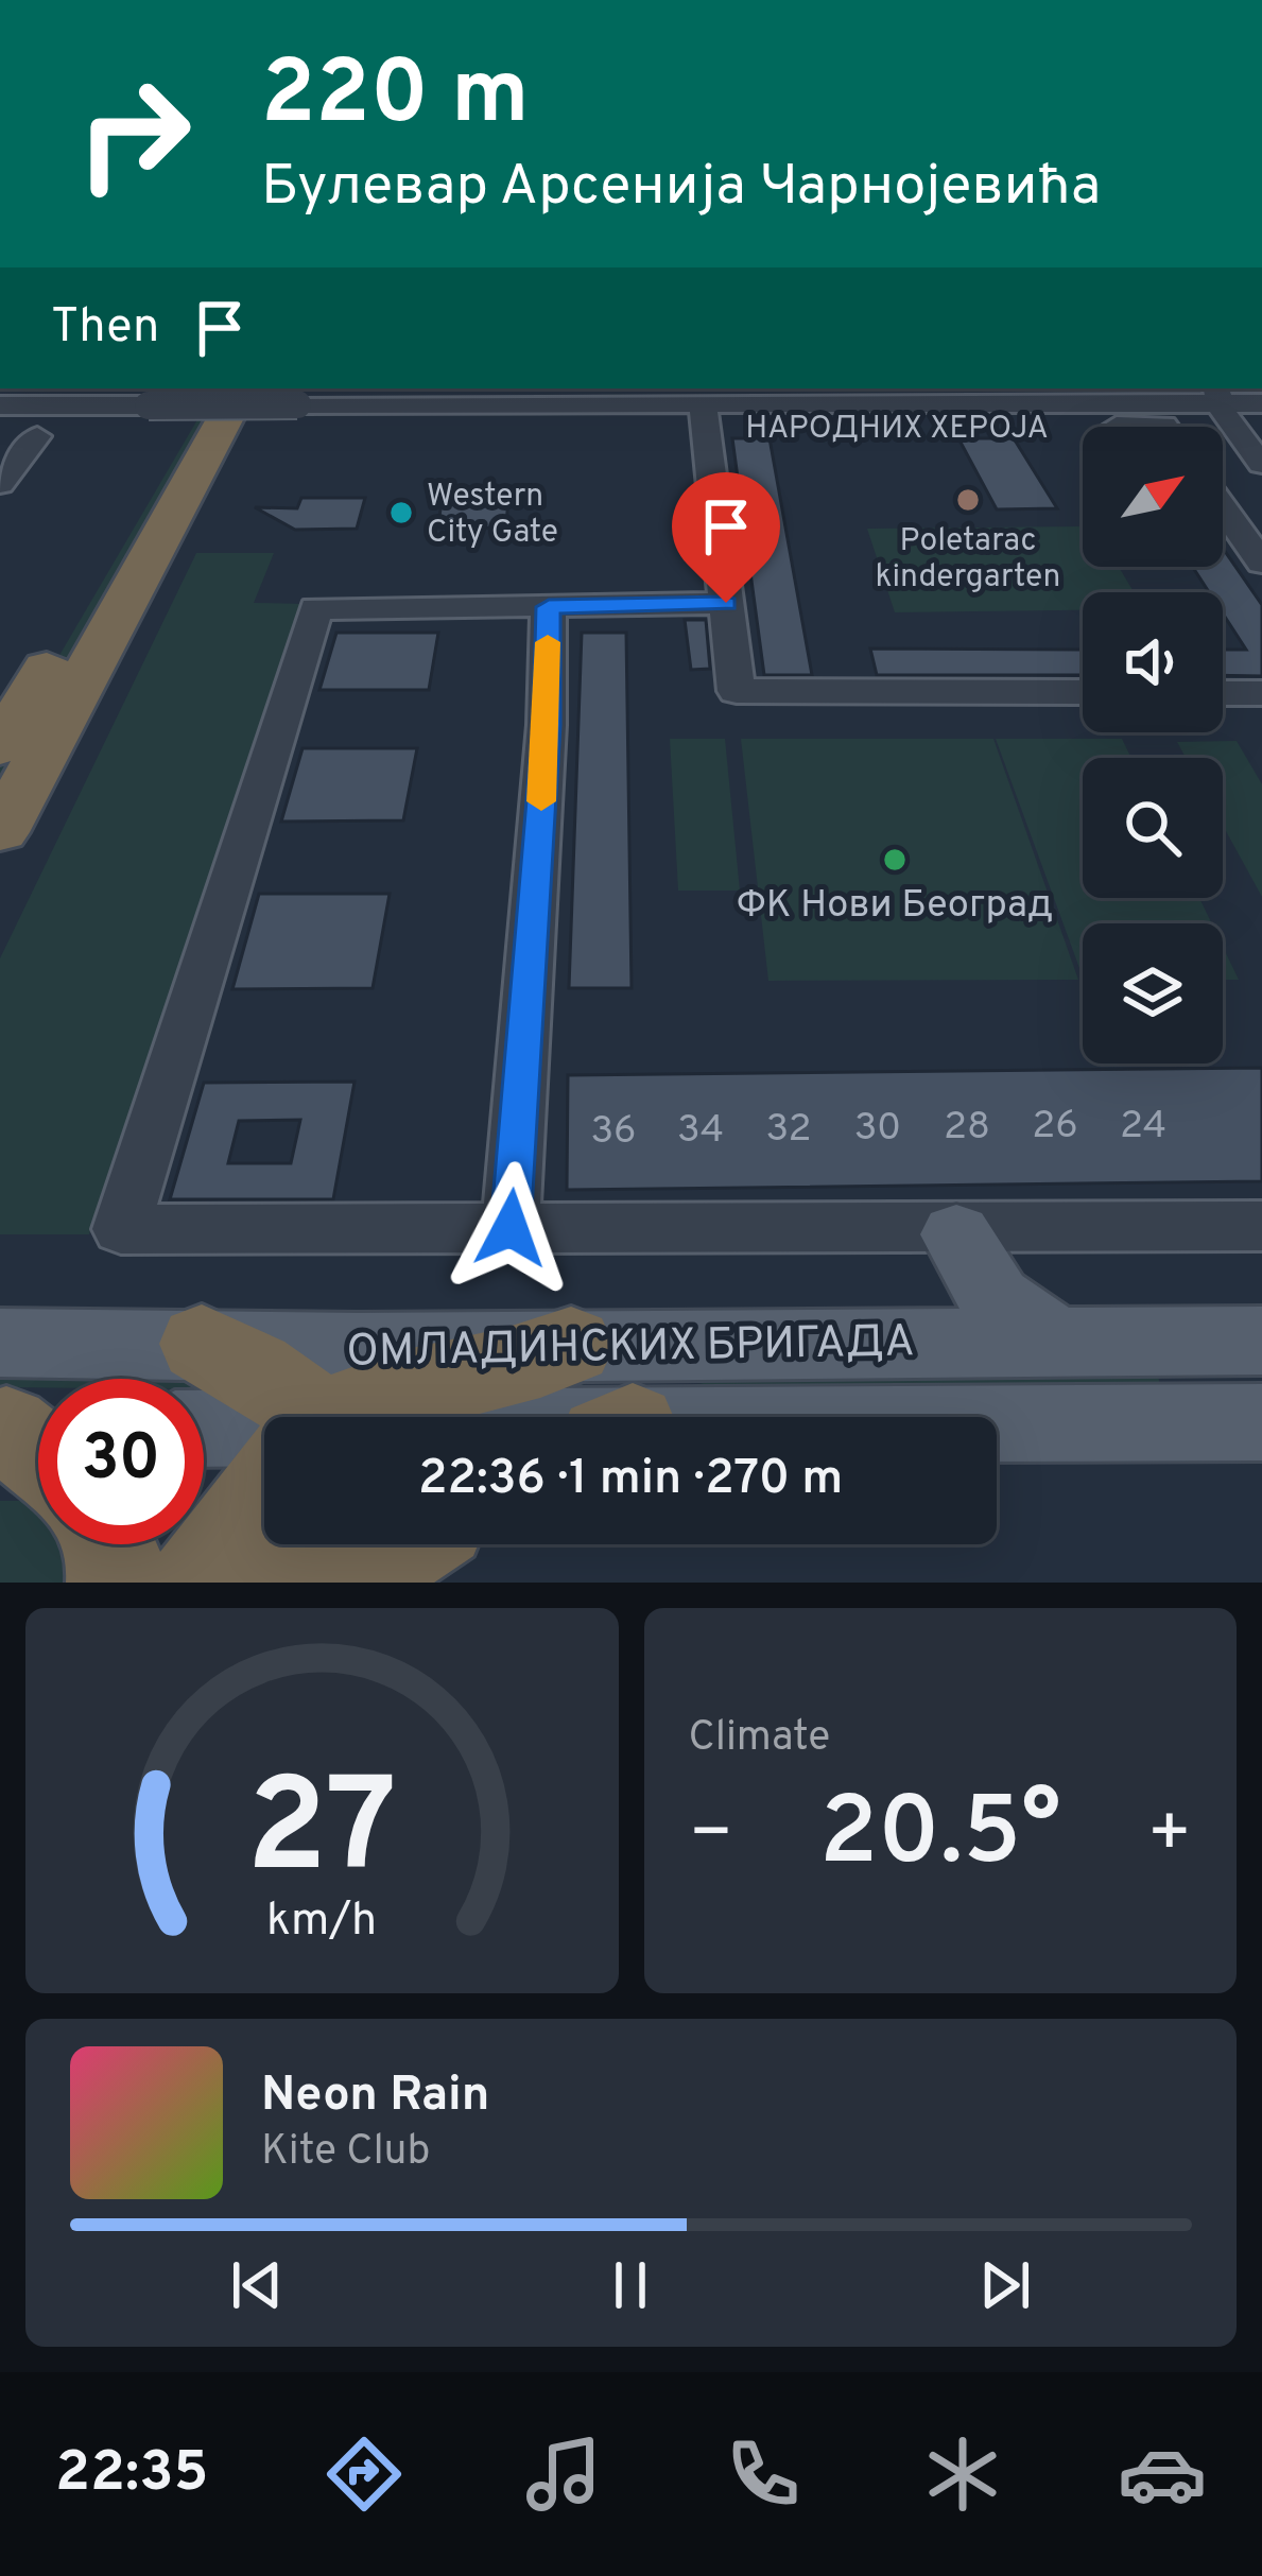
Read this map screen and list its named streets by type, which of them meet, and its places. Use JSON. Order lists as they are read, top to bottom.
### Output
{
  "streets": {
    "main road": ["ОМЛАДИНСКИХ БРИГАДА"],
    "street": ["НАРОДНИХ ХЕРОЈА"]
  },
  "places": ["Poletarac kindergarten", "Western City Gate", "ФК Нови Београд"],
  "house_numbers": [
    "26",
    "24",
    "28",
    "30",
    "32",
    "34",
    "36"
  ],
  "north": "top right",
  "page": {
    "turn": ["220 m", "Булевар Арсенија Чарнојевића"],
    "then": "Then",
    "limit": "30",
    "trip": "22:36 · 1 min · 270 m",
    "tile": "Climate",
    "heat": ["−", "20.5°", "+"],
    "song": ["Neon Rain", "Kite Club"],
    "tabs": "22:35",
    "gauge": ["27", "km/h"]
  }
}
